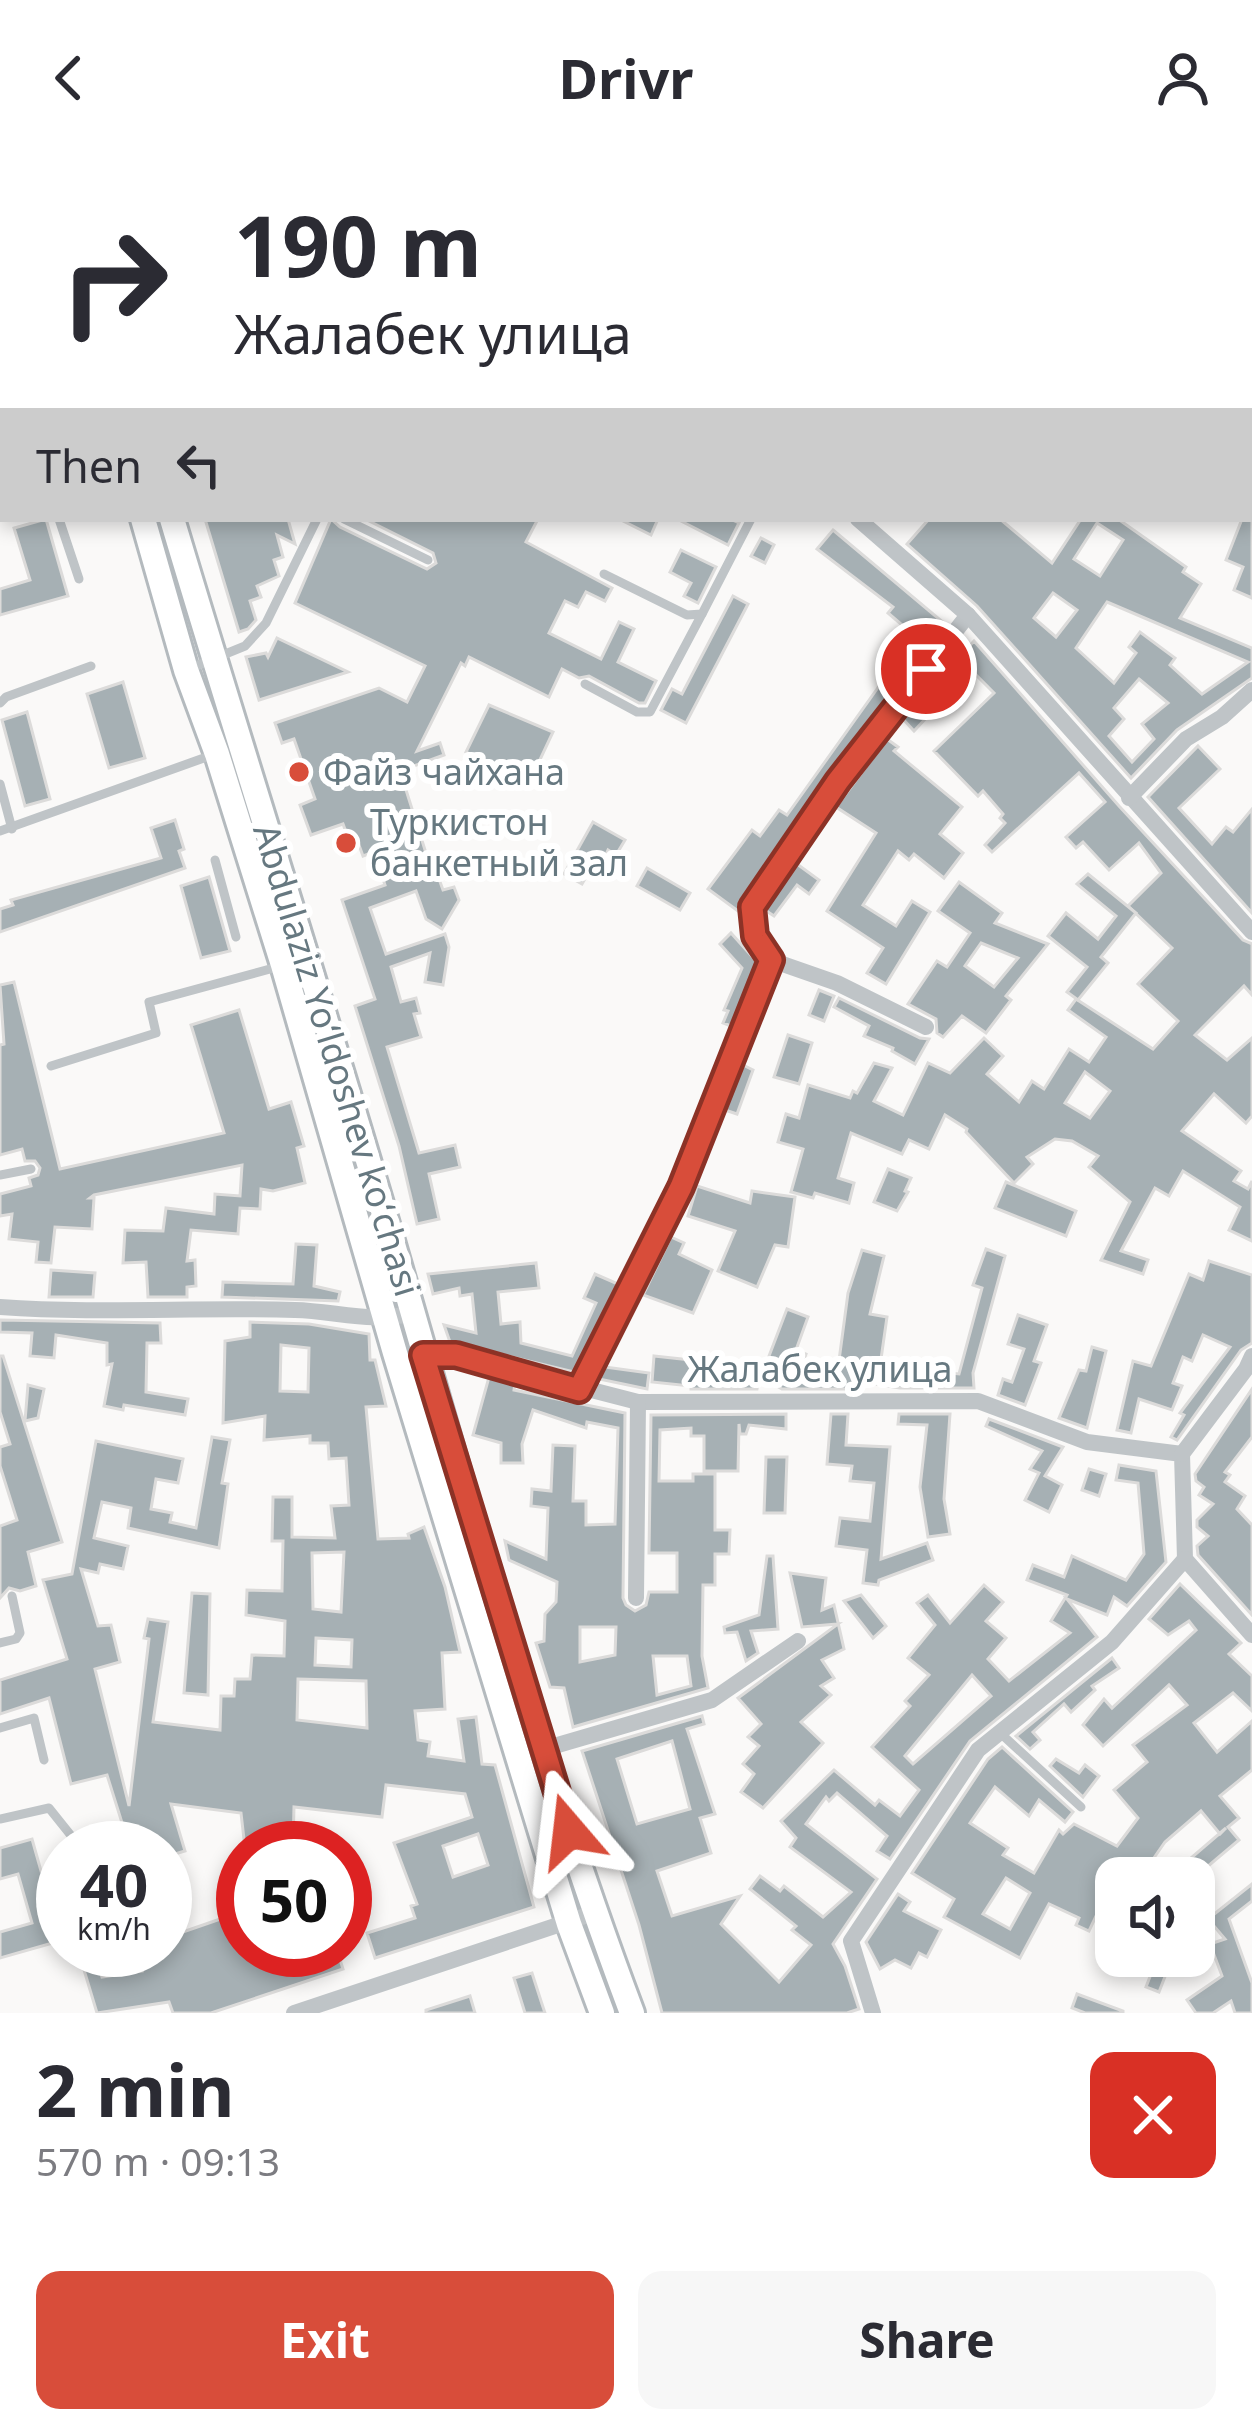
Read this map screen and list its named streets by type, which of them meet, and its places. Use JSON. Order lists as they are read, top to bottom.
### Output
{
  "streets": {
    "main road": ["Abdulaziz Yoʻldoshev koʻchasi"],
    "street": ["Жалабек улица"]
  },
  "crossings": [
    ["Abdulaziz Yoʻldoshev koʻchasi", "Жалабек улица"]
  ],
  "places": ["Файз чайхана", "Туркистон банкетный зал"],
  "page": {
    "header": "Drivr",
    "turn": ["190 m", "Жалабек улица"],
    "then": "Then",
    "speed": "40 km/h",
    "limit": "50",
    "heading": ["2 min", "570 m · 09:13"],
    "buttons": ["Exit", "Share"]
  }
}
